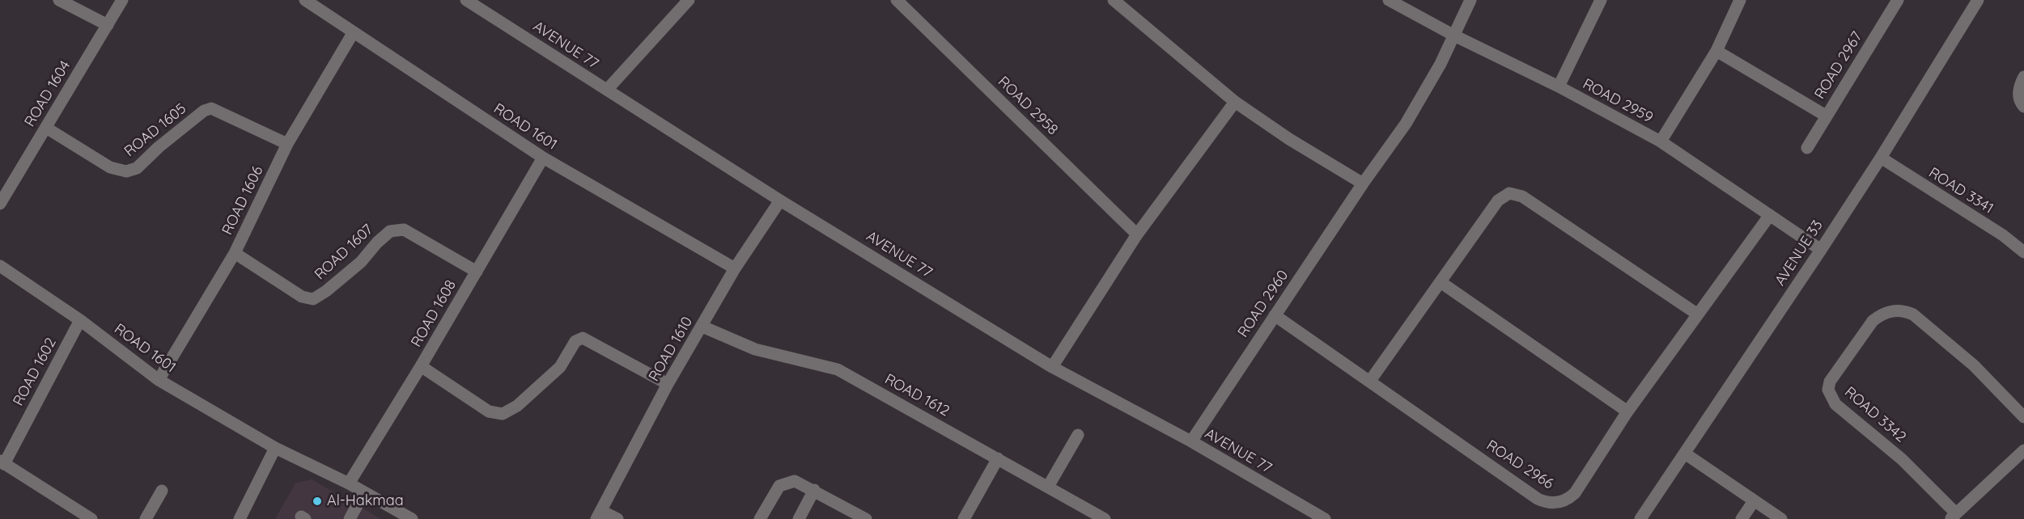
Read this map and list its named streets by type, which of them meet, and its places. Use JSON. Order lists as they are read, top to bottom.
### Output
{
  "streets": {
    "street": [
      "AVENUE 77",
      "ROAD 2967",
      "ROAD 1604",
      "ROAD 2959",
      "ROAD 2958",
      "ROAD 1601",
      "ROAD 1605",
      "ROAD 3341",
      "ROAD 1606",
      "ROAD 1607",
      "AVENUE 33",
      "ROAD 2960",
      "ROAD 1608",
      "ROAD 1610",
      "ROAD 1602",
      "ROAD 1612",
      "ROAD 3342",
      "ROAD 2966"
    ]
  },
  "crossings": [
    ["AVENUE 77", "ROAD 2960"],
    ["AVENUE 77", "ROAD 1610"],
    ["ROAD 1604", "ROAD 1605"],
    ["ROAD 2959", "AVENUE 33"],
    ["ROAD 2959", "ROAD 2960"],
    ["ROAD 2959", "ROAD 2966"],
    ["ROAD 1601", "ROAD 1606"],
    ["ROAD 1601", "ROAD 1608"],
    ["ROAD 1601", "ROAD 1610"],
    ["ROAD 1601", "ROAD 1602"],
    ["ROAD 1605", "ROAD 1606"],
    ["ROAD 3341", "AVENUE 33"],
    ["ROAD 1606", "ROAD 1607"],
    ["ROAD 1607", "ROAD 1608"],
    ["ROAD 2960", "ROAD 2966"],
    ["ROAD 1610", "ROAD 1612"]
  ],
  "places": ["Al-Hakmaa"]
}
